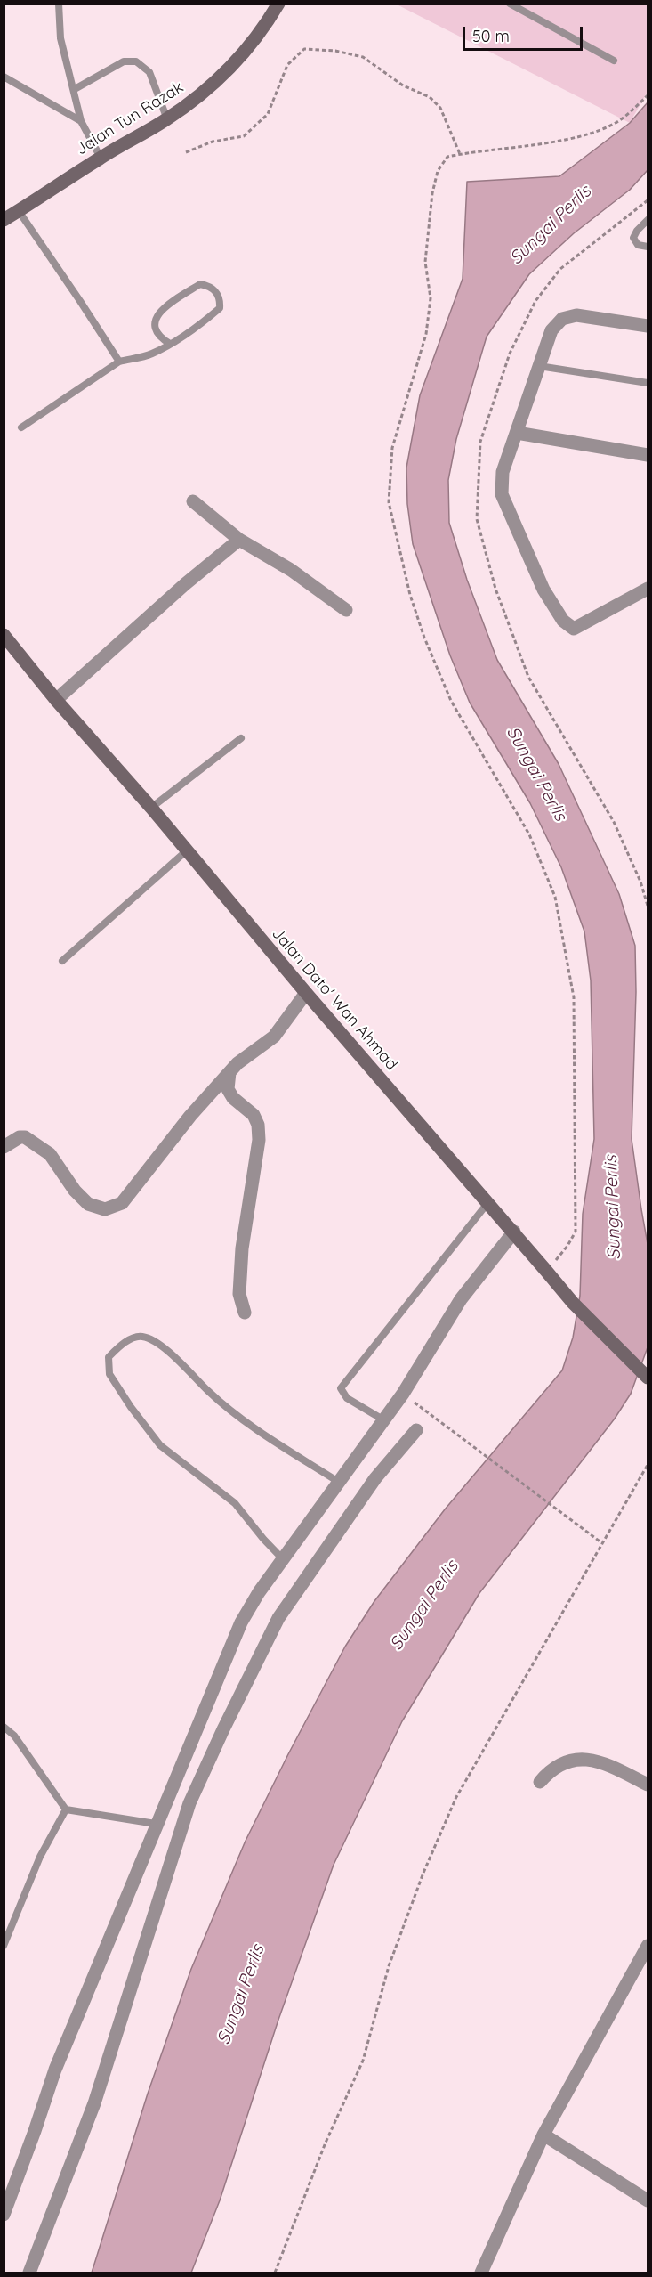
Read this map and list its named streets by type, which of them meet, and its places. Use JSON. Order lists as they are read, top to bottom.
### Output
{
  "streets": {
    "main road": ["Jalan Tun Razak", "Jalan Dato' Wan Ahmad"]
  },
  "water": ["Sungai Perlis"],
  "scale_bar": "50 m"
}
